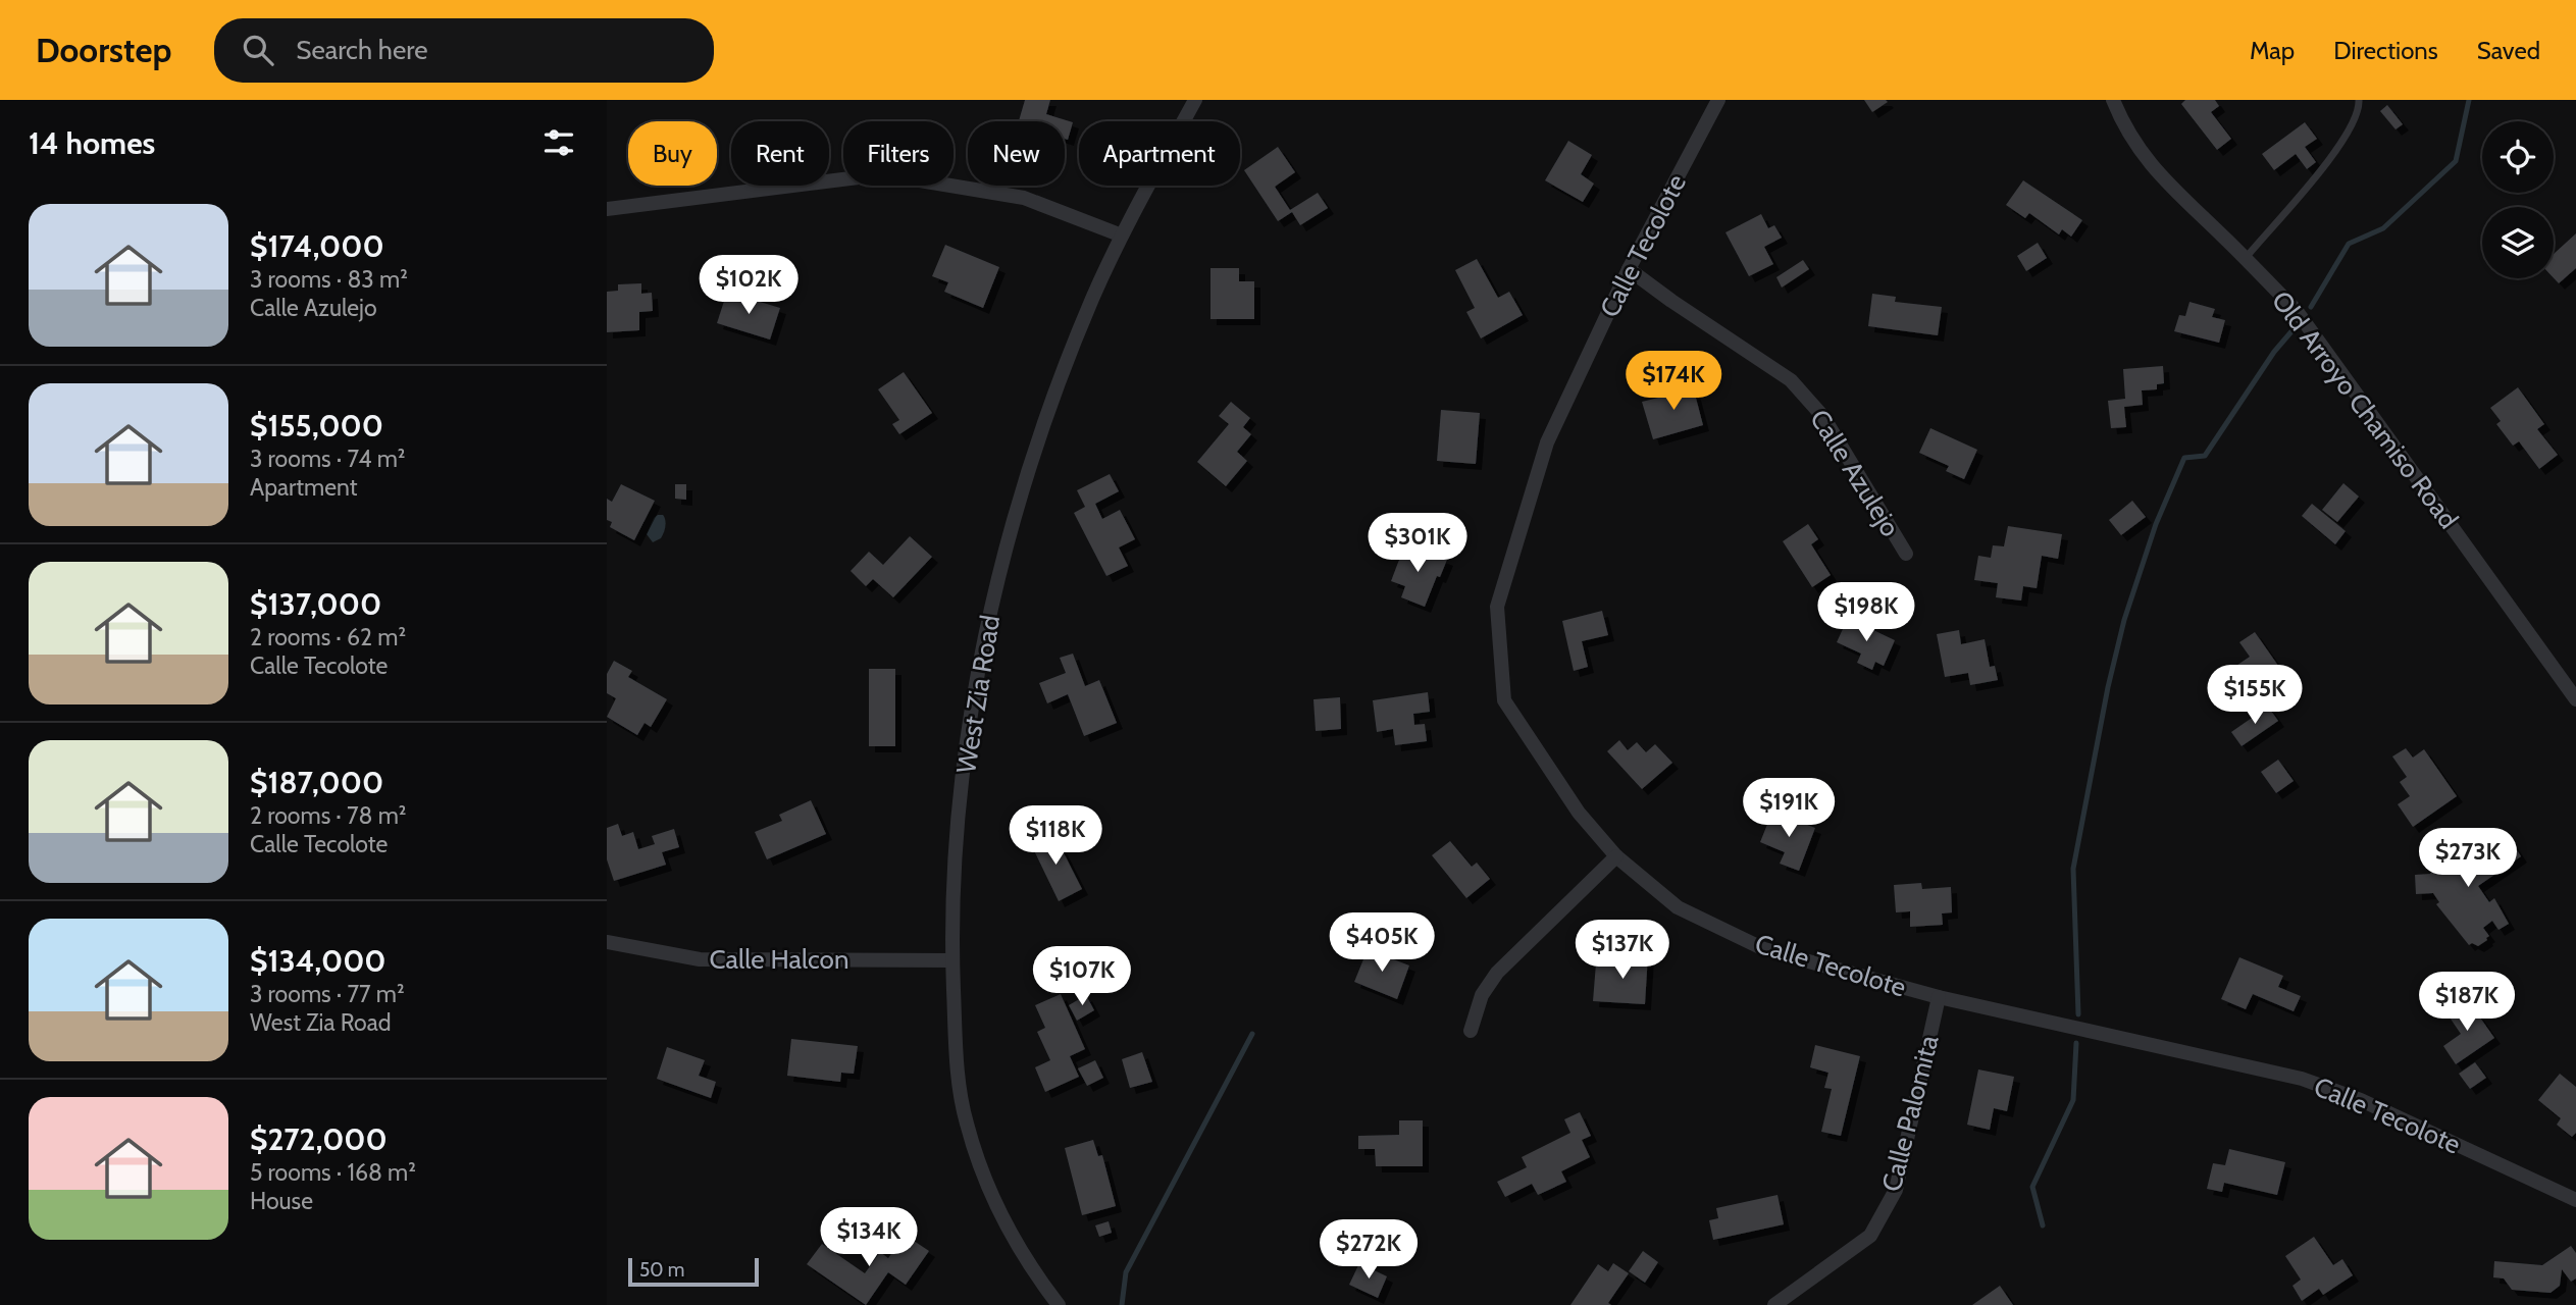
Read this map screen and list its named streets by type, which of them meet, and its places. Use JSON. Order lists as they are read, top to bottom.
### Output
{
  "streets": {
    "street": [
      "Calle Tecolote",
      "Old Arroyo Chamiso Road",
      "Calle Azulejo",
      "West Zia Road",
      "Calle Halcon",
      "Calle Palomita"
    ]
  },
  "crossings": [
    ["Calle Tecolote", "Calle Azulejo"],
    ["Calle Tecolote", "Calle Palomita"],
    ["West Zia Road", "Calle Halcon"]
  ],
  "scale_bar": "50 m",
  "page": {
    "header": "Doorstep",
    "search": "Search here",
    "nav": ["Map", "Directions", "Saved"],
    "heading": "14 homes",
    "chip": [
      "Buy",
      "Rent",
      "Filters",
      "New",
      "Apartment"
    ],
    "list": [
      {
        "name": "$174,000",
        "note": "3 rooms · 83 m² · Calle Azulejo"
      },
      {
        "name": "$155,000",
        "note": "3 rooms · 74 m² · Apartment"
      },
      {
        "name": "$137,000",
        "note": "2 rooms · 62 m² · Calle Tecolote"
      },
      {
        "name": "$187,000",
        "note": "2 rooms · 78 m² · Calle Tecolote"
      },
      {
        "name": "$134,000",
        "note": "3 rooms · 77 m² · West Zia Road"
      },
      {
        "name": "$272,000",
        "note": "5 rooms · 168 m² · House"
      }
    ],
    "price": [
      "$102K",
      "$174K",
      "$301K",
      "$198K",
      "$155K",
      "$191K",
      "$118K",
      "$273K",
      "$405K",
      "$137K",
      "$107K",
      "$187K",
      "$134K",
      "$272K"
    ],
    "scale": "50 m"
  }
}
